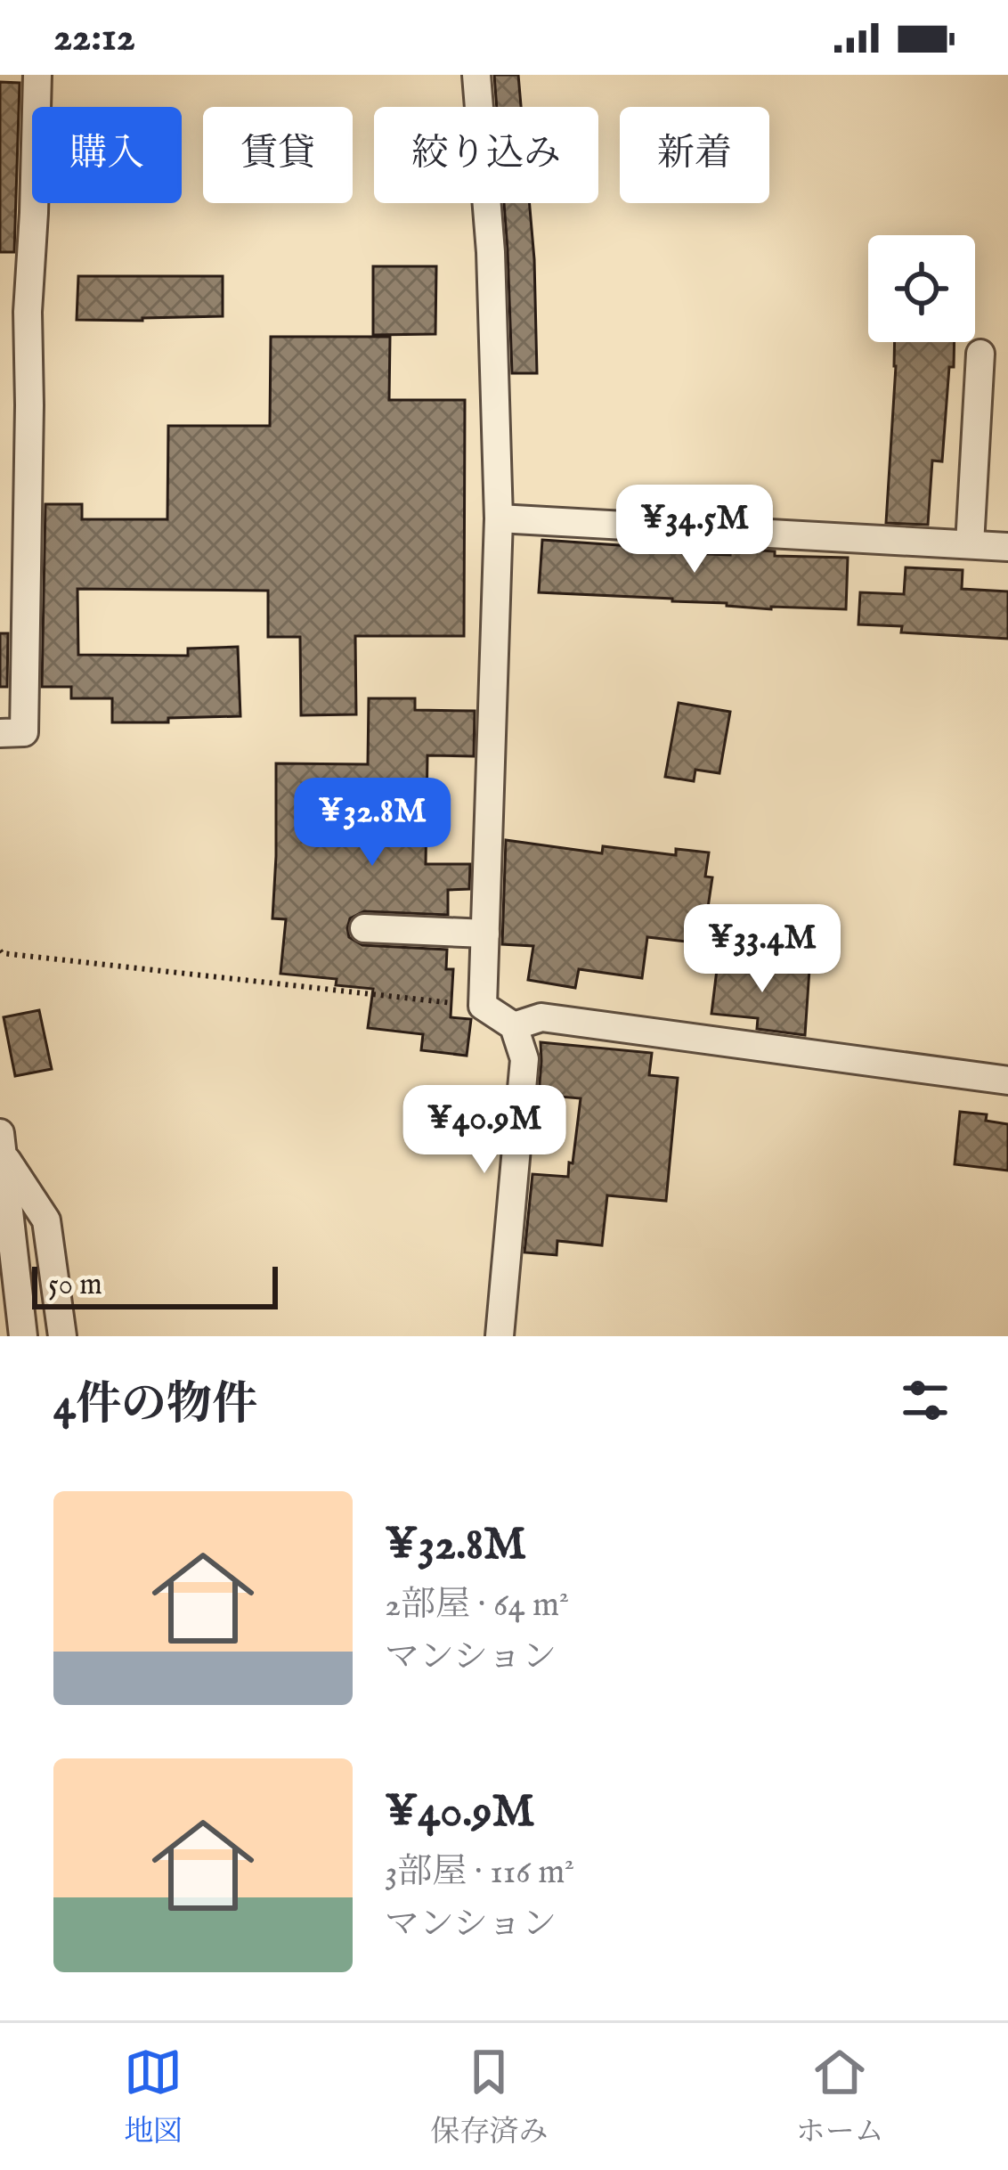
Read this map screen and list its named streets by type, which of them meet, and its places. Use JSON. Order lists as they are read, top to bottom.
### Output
{
  "scale_bar": "50 m",
  "page": {
    "status": "22:12",
    "chip": [
      "購入",
      "賃貸",
      "絞り込み",
      "新着"
    ],
    "price": [
      "¥34.5M",
      "¥32.8M",
      "¥33.4M",
      "¥40.9M"
    ],
    "scale": "50 m",
    "heading": "4件の物件",
    "list": [
      {
        "name": "¥32.8M",
        "note": "2部屋 · 64 m² · マンション"
      },
      {
        "name": "¥40.9M",
        "note": "3部屋 · 116 m² · マンション"
      }
    ],
    "tabs": ["地図", "保存済み", "ホーム"]
  }
}
